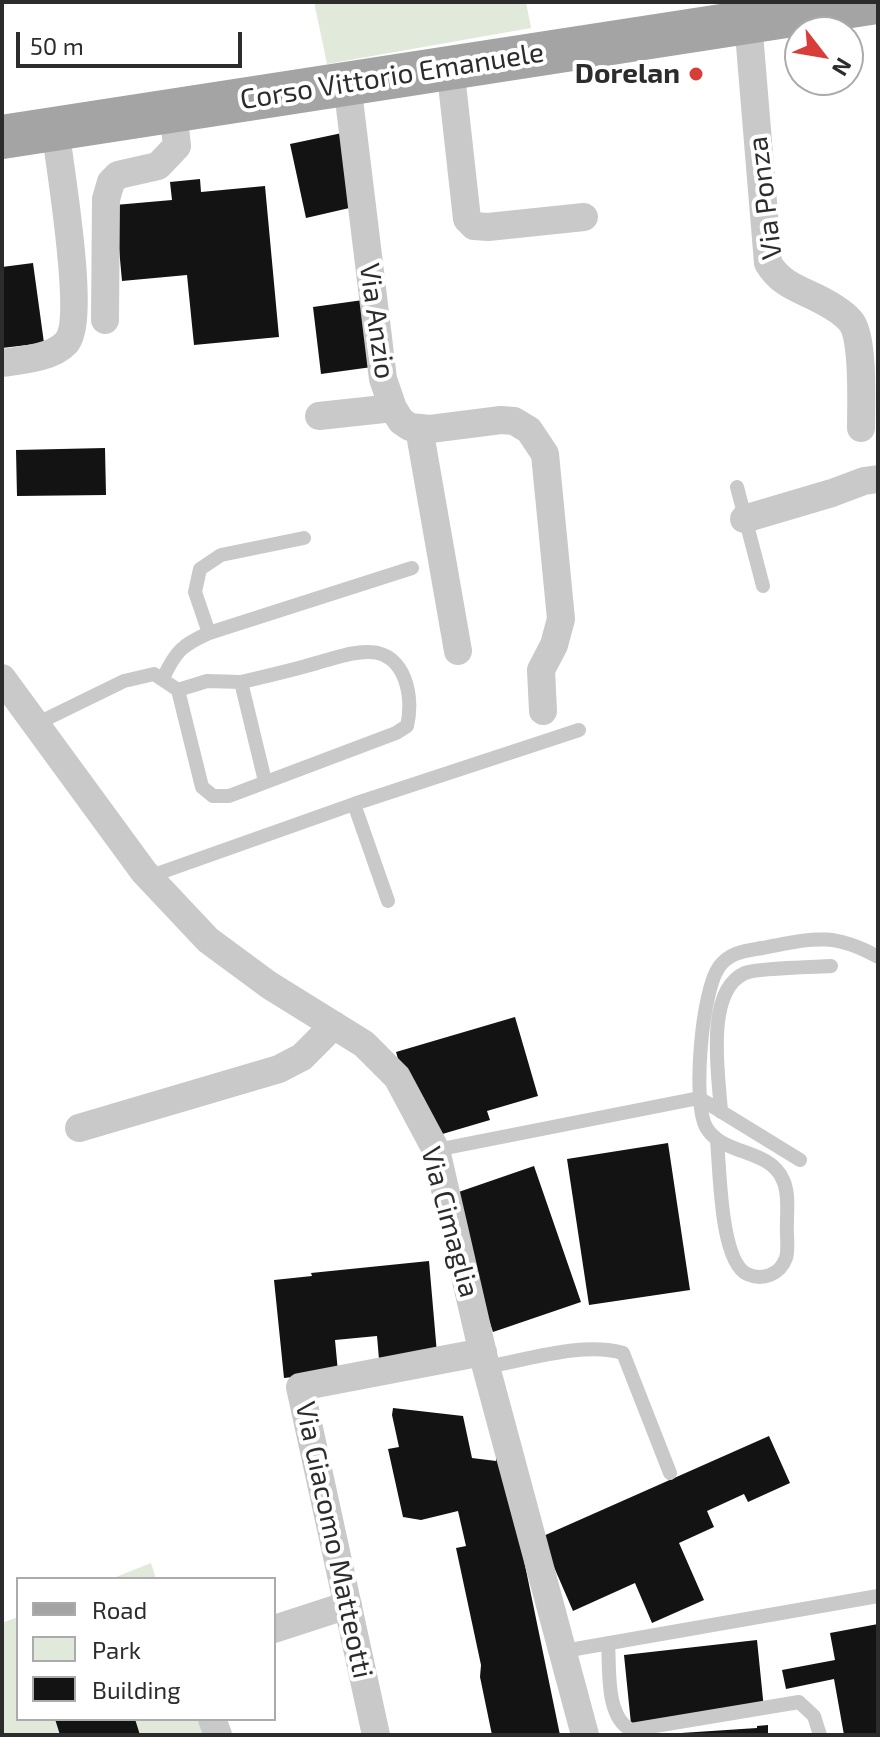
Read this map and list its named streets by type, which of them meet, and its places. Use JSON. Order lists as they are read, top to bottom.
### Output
{
  "streets": {
    "main road": ["Corso Vittorio Emanuele"],
    "street": [
      "Via Ponza",
      "Via Anzio",
      "Via Cimaglia",
      "Via Giacomo Matteotti"
    ]
  },
  "crossings": [
    ["Corso Vittorio Emanuele", "Via Ponza"],
    ["Corso Vittorio Emanuele", "Via Anzio"],
    ["Via Cimaglia", "Via Giacomo Matteotti"]
  ],
  "places": ["Dorelan"],
  "legend": ["Road", "Park", "Building"],
  "scale_bar": "50 m",
  "north": "bottom right"
}
